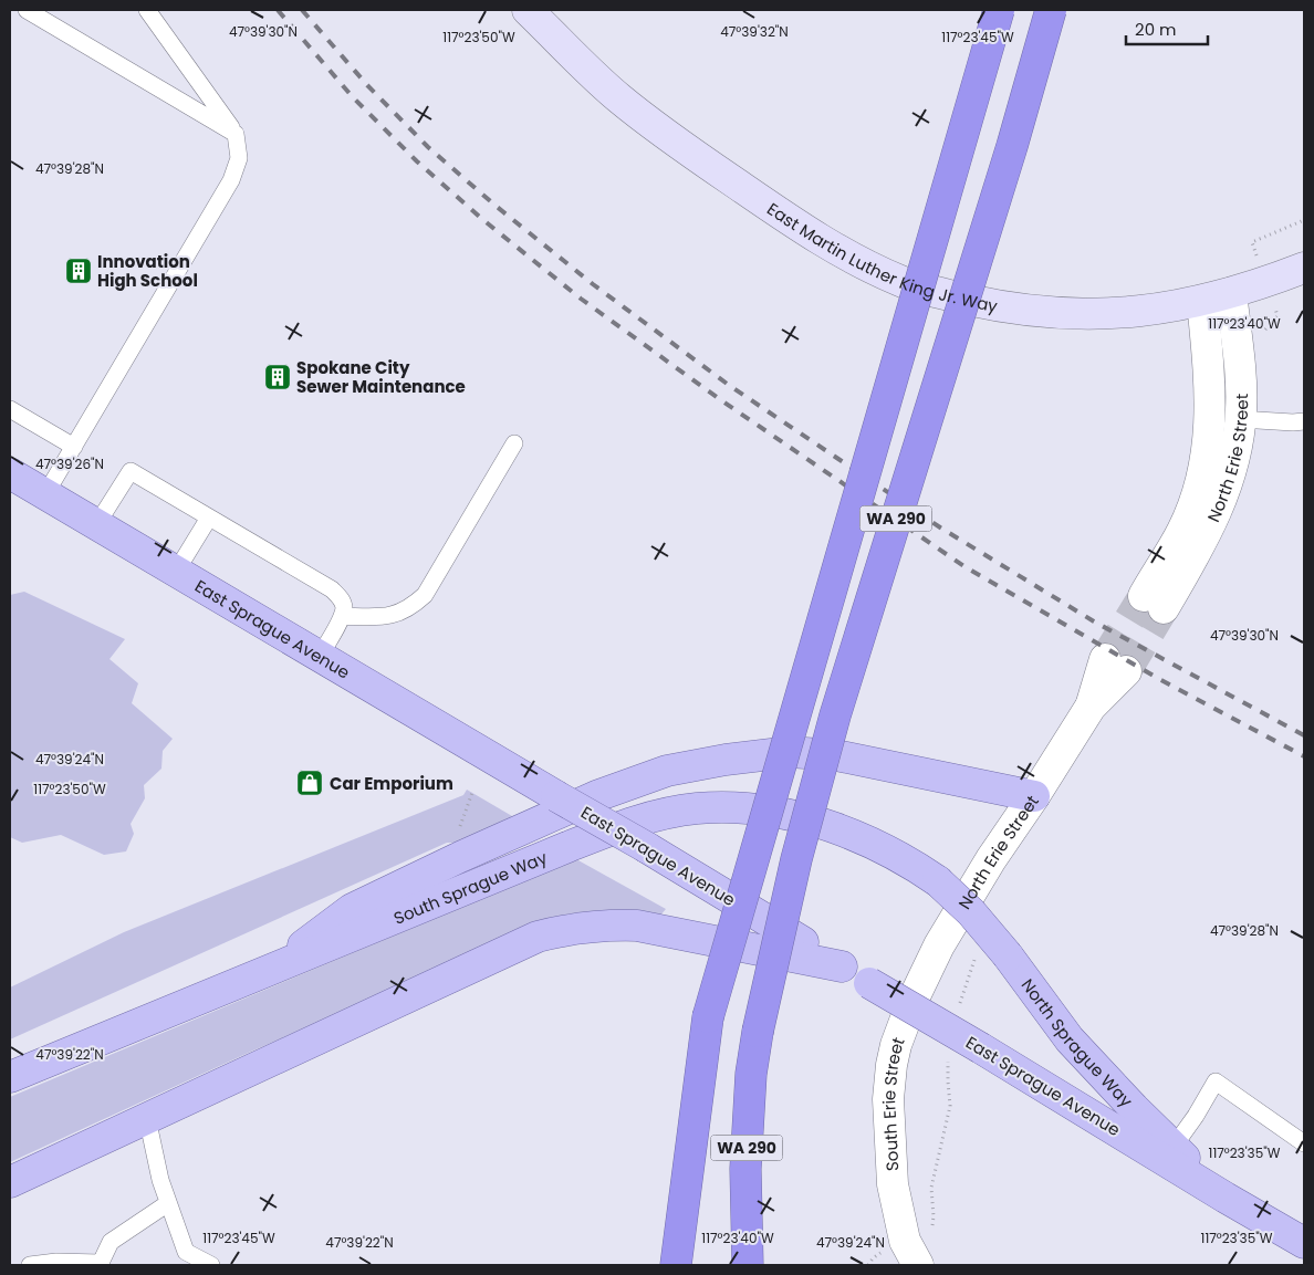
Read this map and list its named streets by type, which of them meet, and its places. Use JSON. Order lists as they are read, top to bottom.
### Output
{
  "streets": {
    "highway": ["WA 290"],
    "main road": ["East Sprague Avenue", "South Sprague Way", "North Sprague Way"],
    "street": ["East Martin Luther King Jr. Way", "North Erie Street", "South Erie Street"]
  },
  "crossings": [
    ["East Martin Luther King Jr. Way", "North Erie Street"],
    ["North Erie Street", "South Erie Street"],
    ["East Sprague Avenue", "North Sprague Way"],
    ["South Sprague Way", "North Sprague Way"]
  ],
  "places": {
    "building": ["Innovation High School", "Spokane City Sewer Maintenance"],
    "shop": ["Car Emporium"]
  },
  "scale_bar": "20 m",
  "coordinates": [
    "47°39'30\"N",
    "47°39'32\"N",
    "117°23'45\"W",
    "117°23'50\"W",
    "47°39'28\"N",
    "117°23'40\"W",
    "47°39'26\"N",
    "47°39'24\"N",
    "47°39'22\"N",
    "117°23'35\"W"
  ]
}
